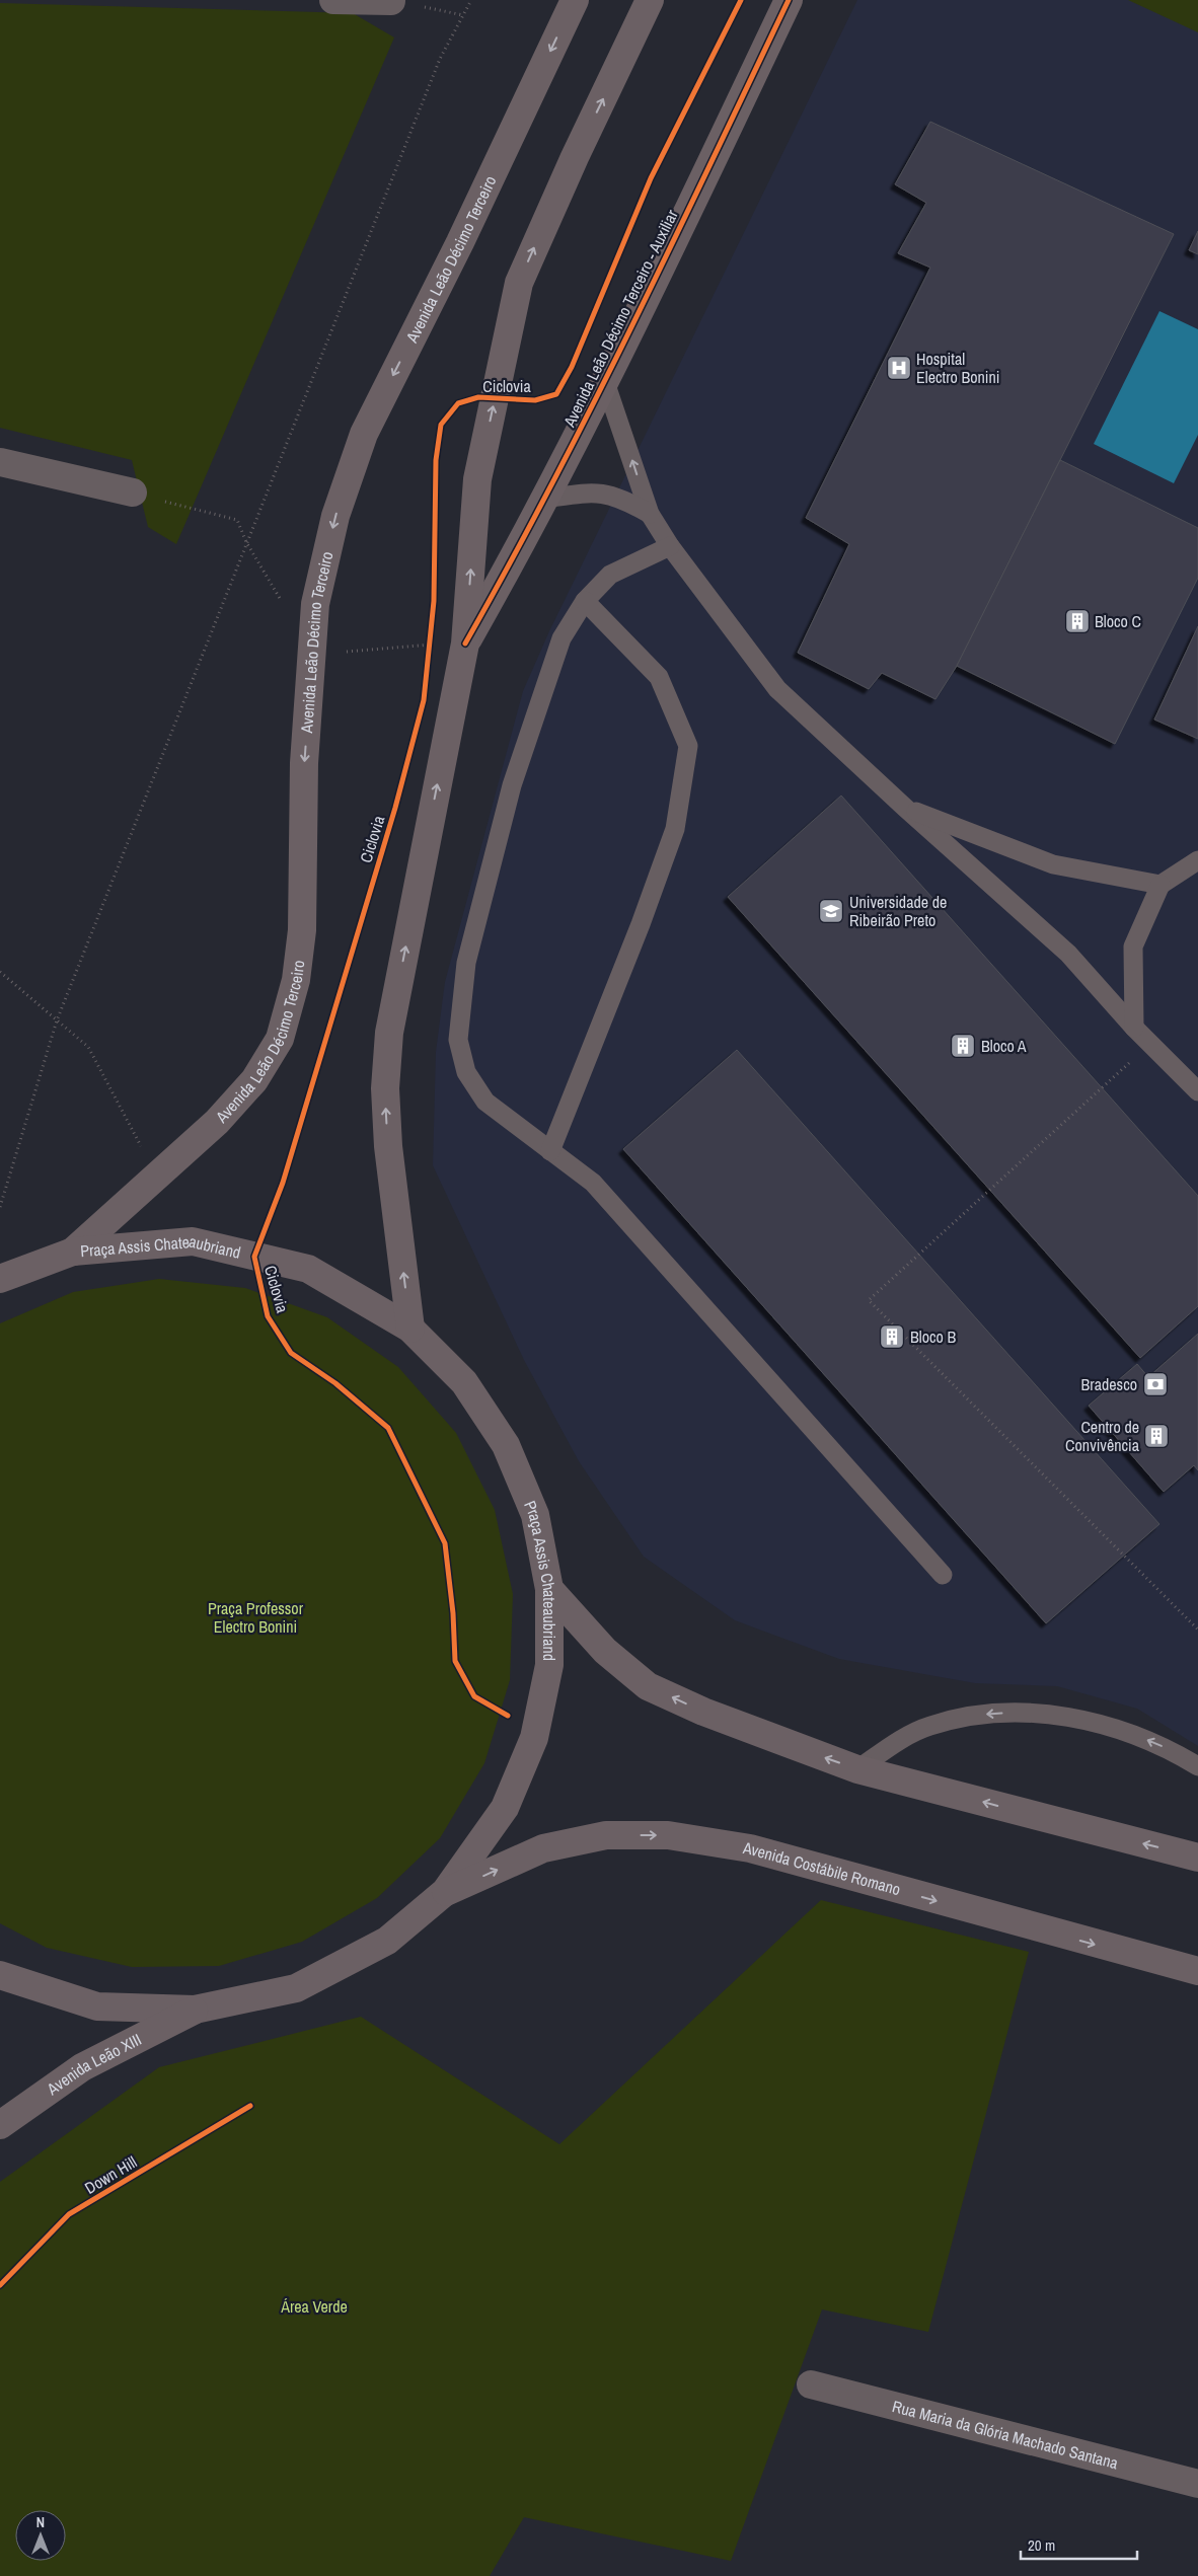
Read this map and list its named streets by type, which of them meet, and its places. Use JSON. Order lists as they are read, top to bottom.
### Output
{
  "streets": {
    "main road": [
      "Avenida Leão Décimo Terceiro",
      "Avenida Leão Décimo Terceiro - Auxiliar",
      "Praça Assis Chateaubriand",
      "Avenida Costábile Romano",
      "Avenida Leão XIII"
    ],
    "street": ["Rua Maria da Glória Machado Santana"],
    "cycle path": ["Ciclovia", "Down Hill"]
  },
  "crossings": [
    ["Avenida Leão Décimo Terceiro", "Praça Assis Chateaubriand"],
    ["Praça Assis Chateaubriand", "Avenida Costábile Romano"],
    ["Praça Assis Chateaubriand", "Avenida Leão XIII"]
  ],
  "parks": ["Praça Professor Electro Bonini", "Área Verde"],
  "places": {
    "hospital": ["Hospital Electro Bonini"],
    "building": [
      "Bloco C",
      "Bloco A",
      "Bloco B",
      "Centro de Convivência"
    ],
    "school or university": ["Universidade de Ribeirão Preto"],
    "bank": ["Bradesco"]
  },
  "scale_bar": "20 m",
  "north": "top"
}
